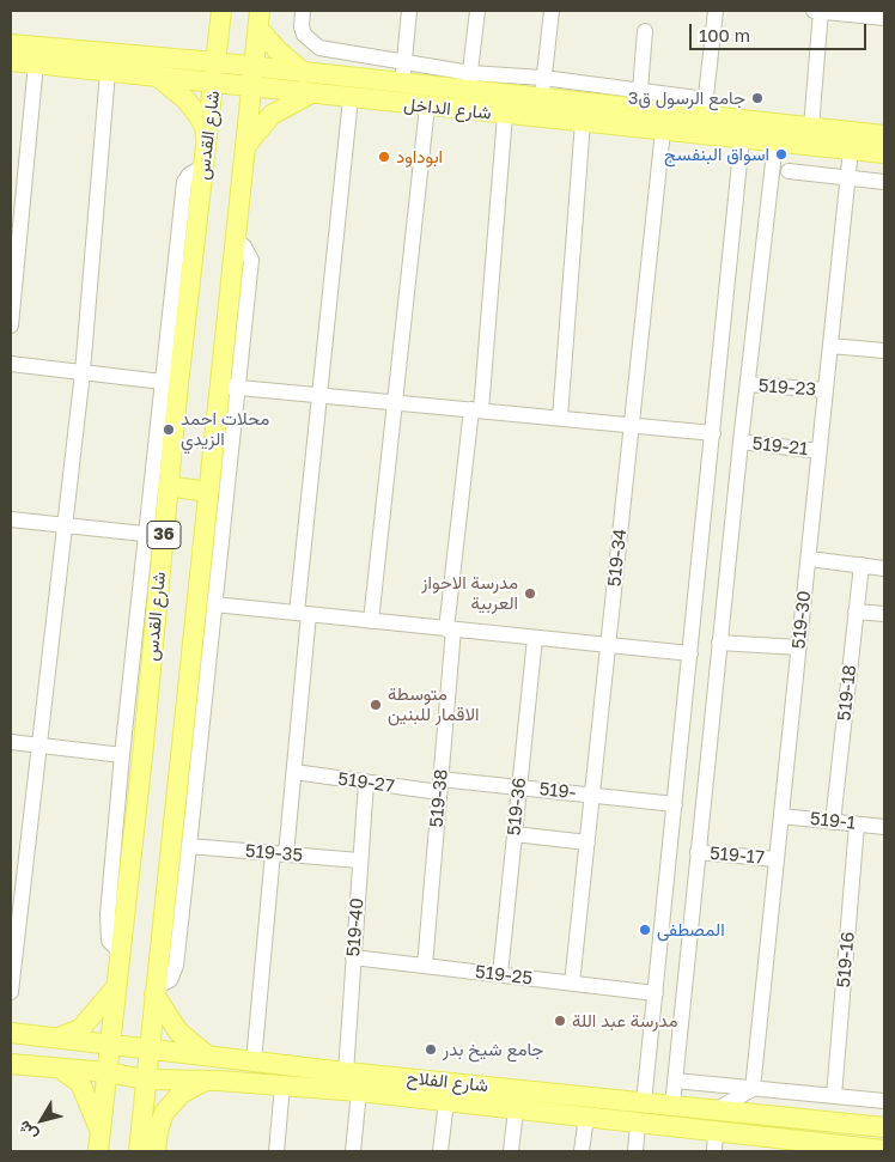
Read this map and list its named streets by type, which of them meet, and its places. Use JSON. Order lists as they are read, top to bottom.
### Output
{
  "streets": {
    "main road": [
      "شارع الداخل",
      "شارع القدس",
      "36",
      "شارع الفلاح"
    ],
    "street": [
      "519-23",
      "519-21",
      "519-34",
      "519-30",
      "519-18",
      "519-27",
      "519-",
      "519-38",
      "519-36",
      "519-1",
      "519-35",
      "519-17",
      "519-40",
      "519-16",
      "519-25"
    ]
  },
  "crossings": [
    ["شارع الداخل", "شارع القدس"],
    ["شارع الداخل", "519-34"],
    ["شارع الداخل", "519-30"],
    ["شارع الداخل", "519-38"],
    ["شارع القدس", "شارع الفلاح"],
    ["519-23", "519-30"],
    ["519-21", "519-30"],
    ["519-34", "519-"],
    ["519-34", "519-25"],
    ["519-30", "519-1"],
    ["519-30", "519-17"],
    ["519-18", "519-1"],
    ["519-27", "519-"],
    ["519-27", "519-38"],
    ["519-27", "519-40"],
    ["519-", "519-38"],
    ["519-", "519-36"],
    ["519-38", "519-25"],
    ["519-36", "519-25"],
    ["519-1", "519-16"],
    ["519-35", "519-40"],
    ["519-40", "519-25"],
    ["519-40", "شارع الفلاح"]
  ],
  "places": [
    "جامع الرسول ق3",
    "اسواق البنفسج",
    "ابوداود",
    "محلات احمد الزيدي",
    "مدرسة الاحواز العربية",
    "متوسطة الاقمار للبنين",
    "المصطفى",
    "مدرسة عبد اللة",
    "جامع شيخ بدر"
  ],
  "scale_bar": "100 m",
  "north": "bottom left"
}
